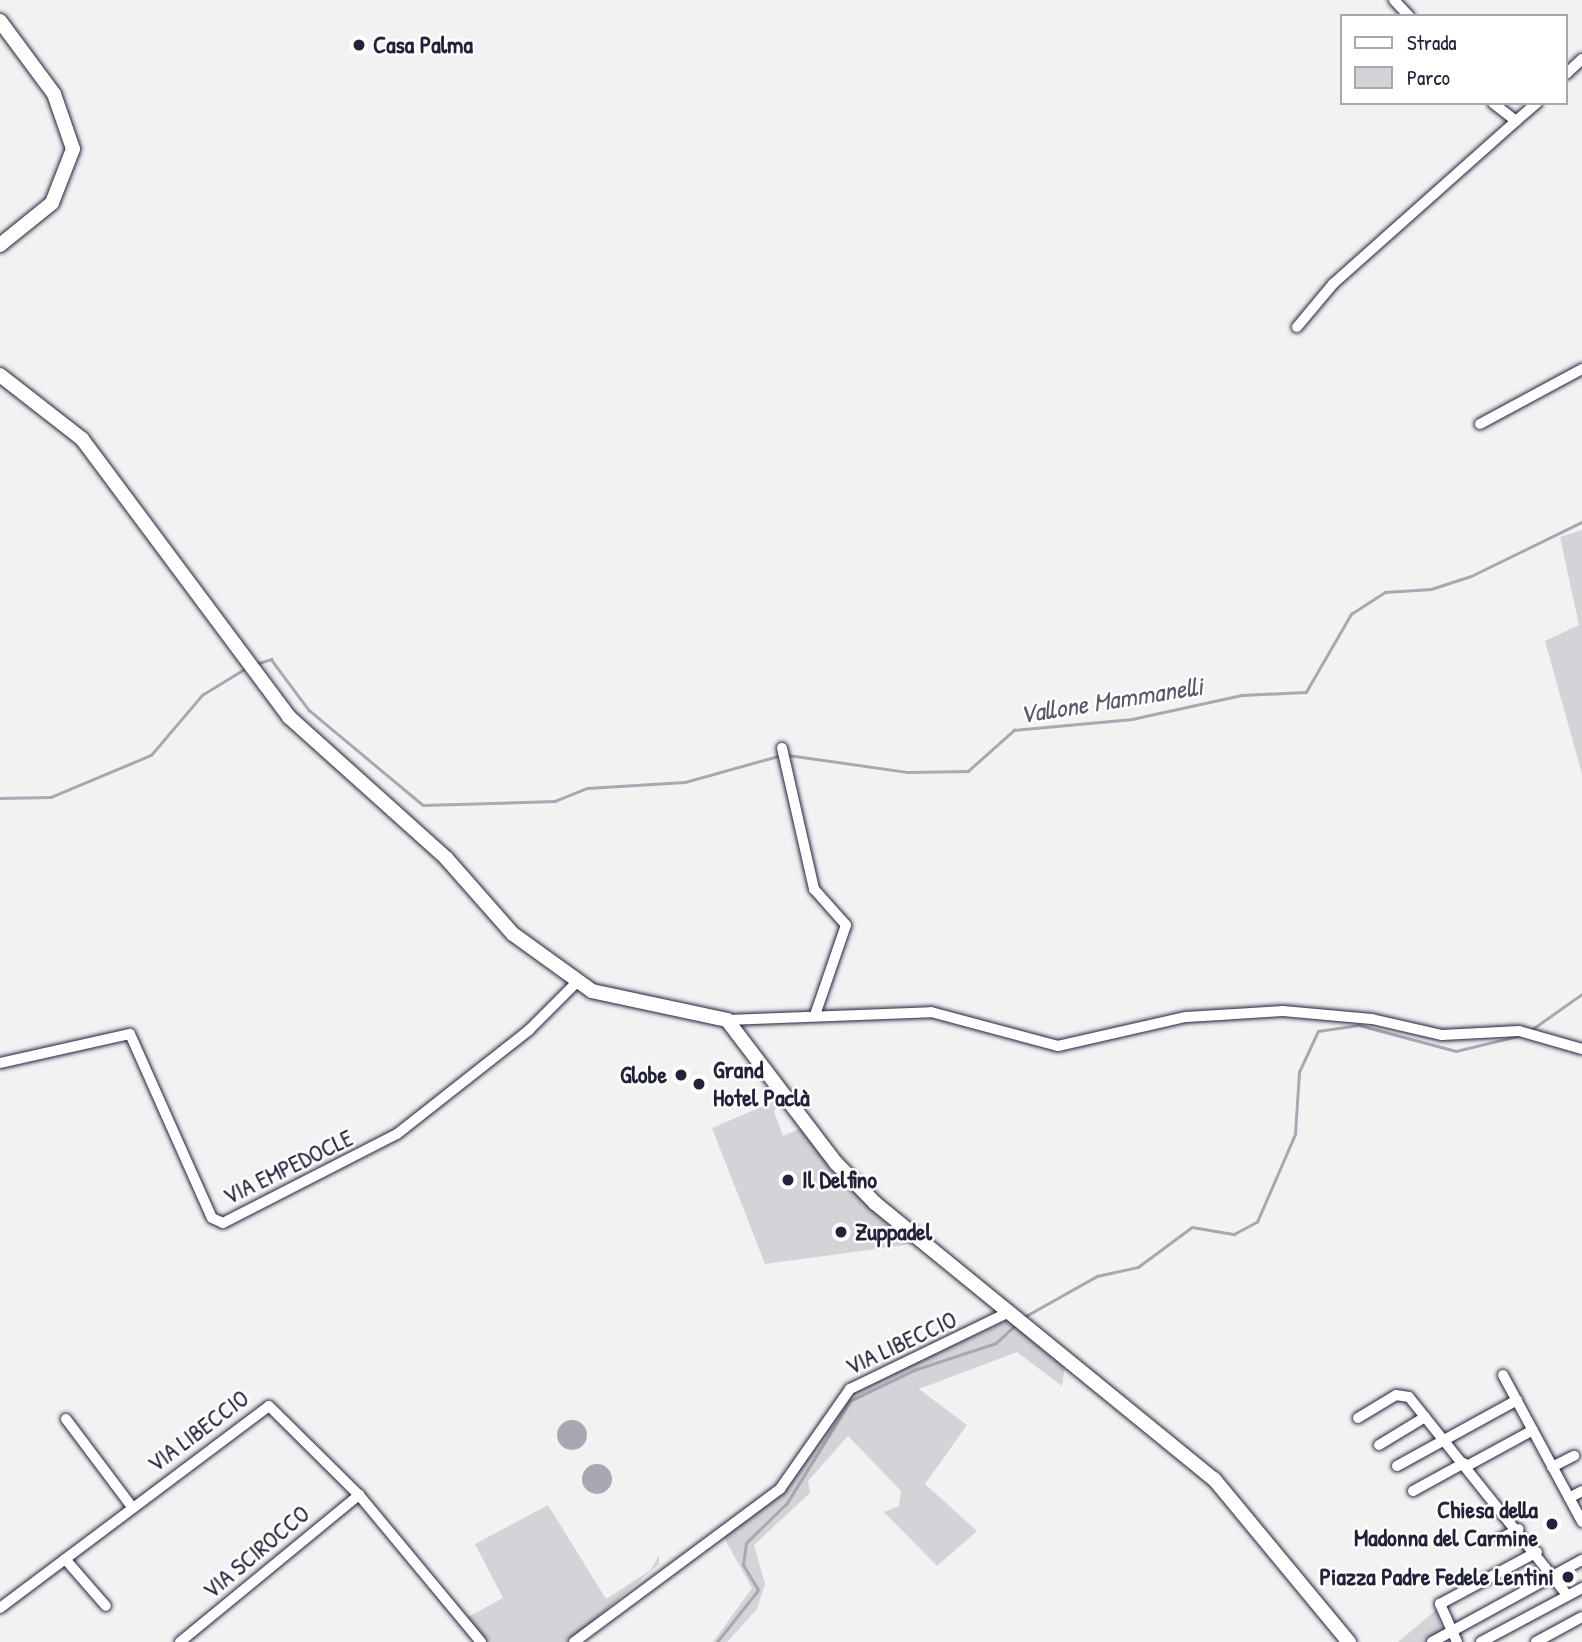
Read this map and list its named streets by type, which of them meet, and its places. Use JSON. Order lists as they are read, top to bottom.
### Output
{
  "streets": {
    "street": ["VIA EMPEDOCLE", "VIA LIBECCIO", "VIA SCIROCCO"]
  },
  "crossings": [
    ["VIA LIBECCIO", "VIA SCIROCCO"]
  ],
  "water": ["Vallone Mammanelli"],
  "places": [
    "Casa Palma",
    "Globe",
    "Grand Hotel Paclà",
    "Il Delfino",
    "Zuppadel",
    "Chiesa della Madonna del Carmine",
    "Piazza Padre Fedele Lentini"
  ],
  "legend": ["Strada", "Parco"]
}
